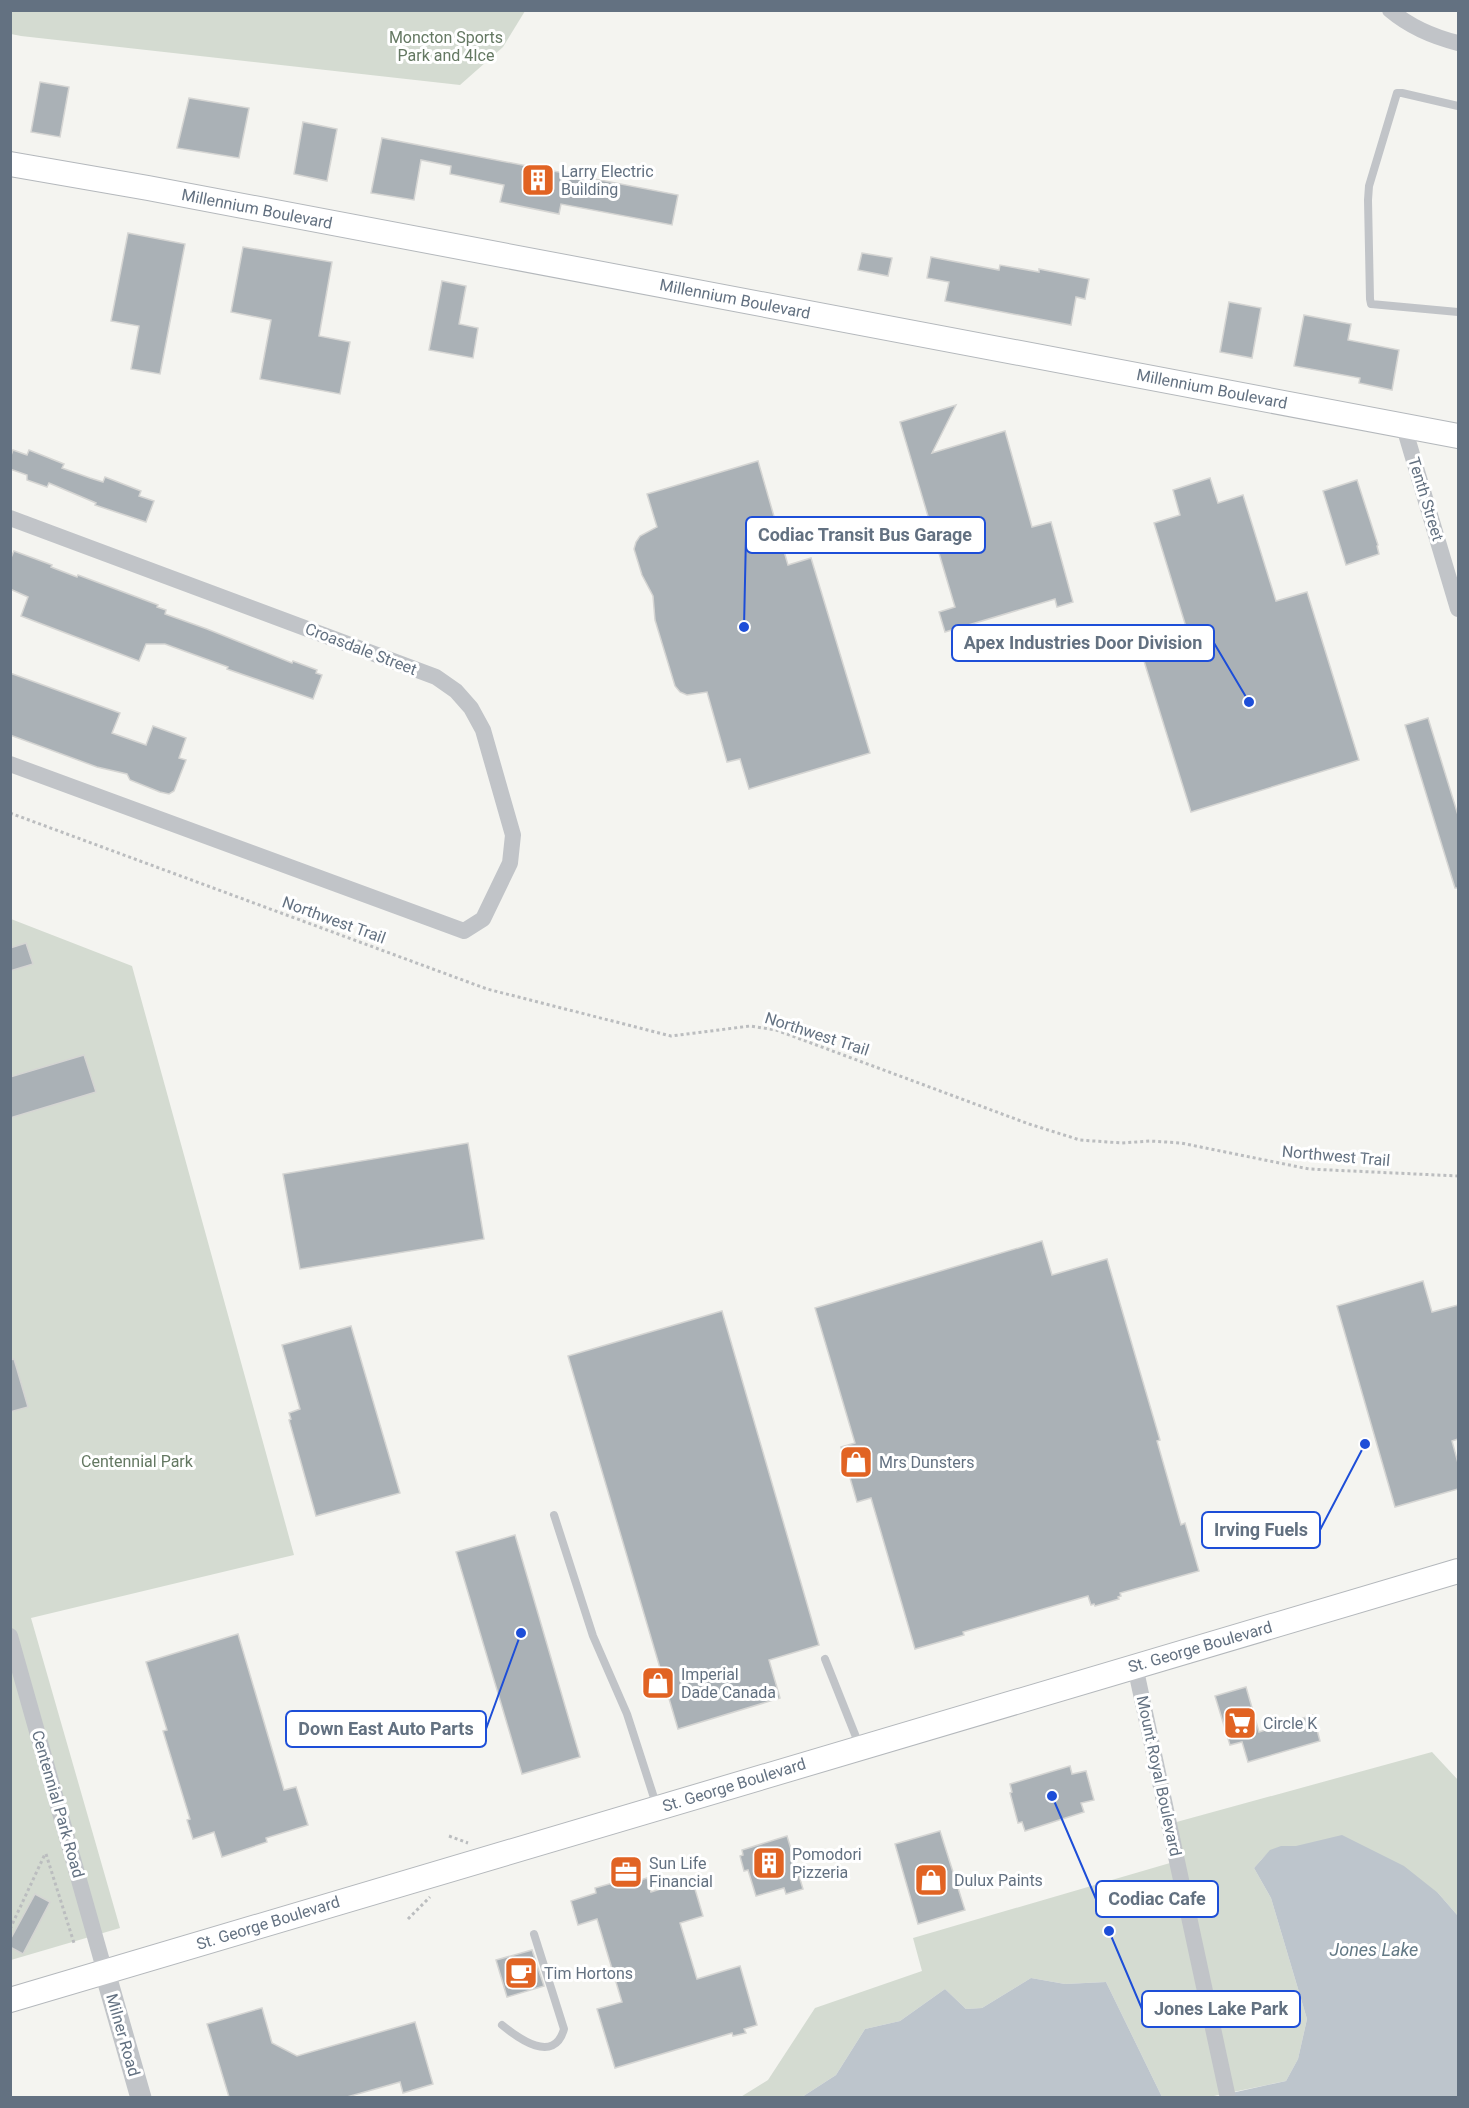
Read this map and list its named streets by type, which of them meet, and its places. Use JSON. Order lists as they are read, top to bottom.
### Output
{
  "streets": {
    "main road": ["Millennium Boulevard", "St. George Boulevard"],
    "street": [
      "Tenth Street",
      "Croasdale Street",
      "Mount Royal Boulevard",
      "Centennial Park Road",
      "Milner Road"
    ],
    "path": ["Northwest Trail"]
  },
  "crossings": [
    ["Millennium Boulevard", "Tenth Street"],
    ["St. George Boulevard", "Mount Royal Boulevard"],
    ["St. George Boulevard", "Centennial Park Road"],
    ["St. George Boulevard", "Milner Road"],
    ["Centennial Park Road", "Milner Road"]
  ],
  "water": ["Jones Lake"],
  "parks": ["Moncton Sports Park and 4Ice", "Centennial Park"],
  "places": {
    "building": ["Larry Electric Building", "Pomodori Pizzeria"],
    "other": [
      "Codiac Transit Bus Garage",
      "Apex Industries Door Division",
      "Irving Fuels",
      "Down East Auto Parts",
      "Codiac Cafe",
      "Jones Lake Park"
    ],
    "shop": ["Mrs Dunsters", "Imperial Dade Canada", "Dulux Paints"],
    "supermarket": ["Circle K"],
    "office": ["Sun Life Financial"],
    "cafe": ["Tim Hortons"]
  }
}
